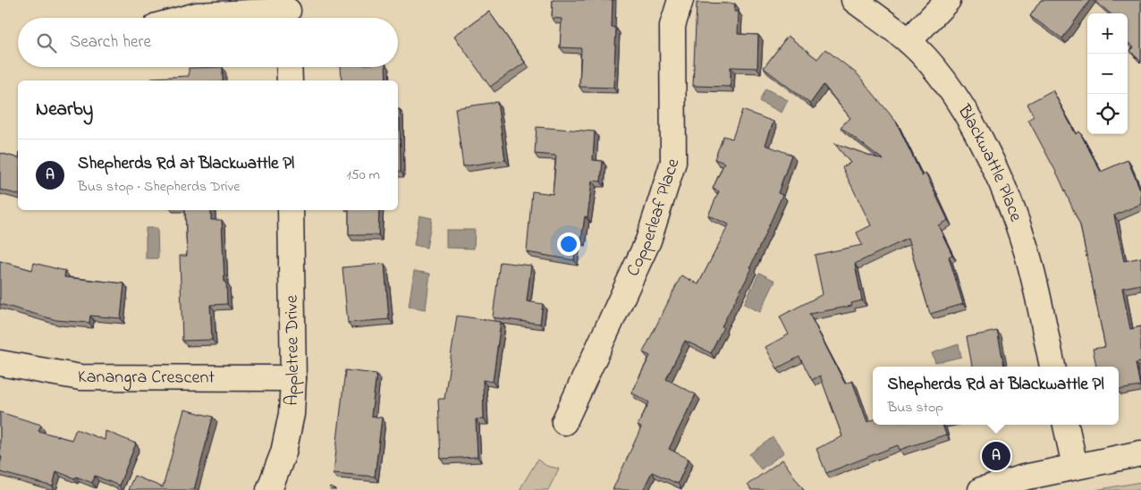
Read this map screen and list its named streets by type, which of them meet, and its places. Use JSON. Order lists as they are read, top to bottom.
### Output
{
  "streets": {
    "street": [
      "Blackwattle Place",
      "Copperleaf Place",
      "Appletree Drive",
      "Kanangra Crescent"
    ]
  },
  "crossings": [
    ["Appletree Drive", "Kanangra Crescent"]
  ],
  "page": {
    "map_buttons": ["+", "−"],
    "search": "Search here",
    "heading": "Nearby",
    "list": [
      {
        "mark": "A",
        "name": "Shepherds Rd at Blackwattle Pl",
        "note": "Bus stop · Shepherds Drive",
        "value": "150 m"
      }
    ],
    "popup": ["Shepherds Rd at Blackwattle Pl", "Bus stop"],
    "pins": "A"
  }
}
